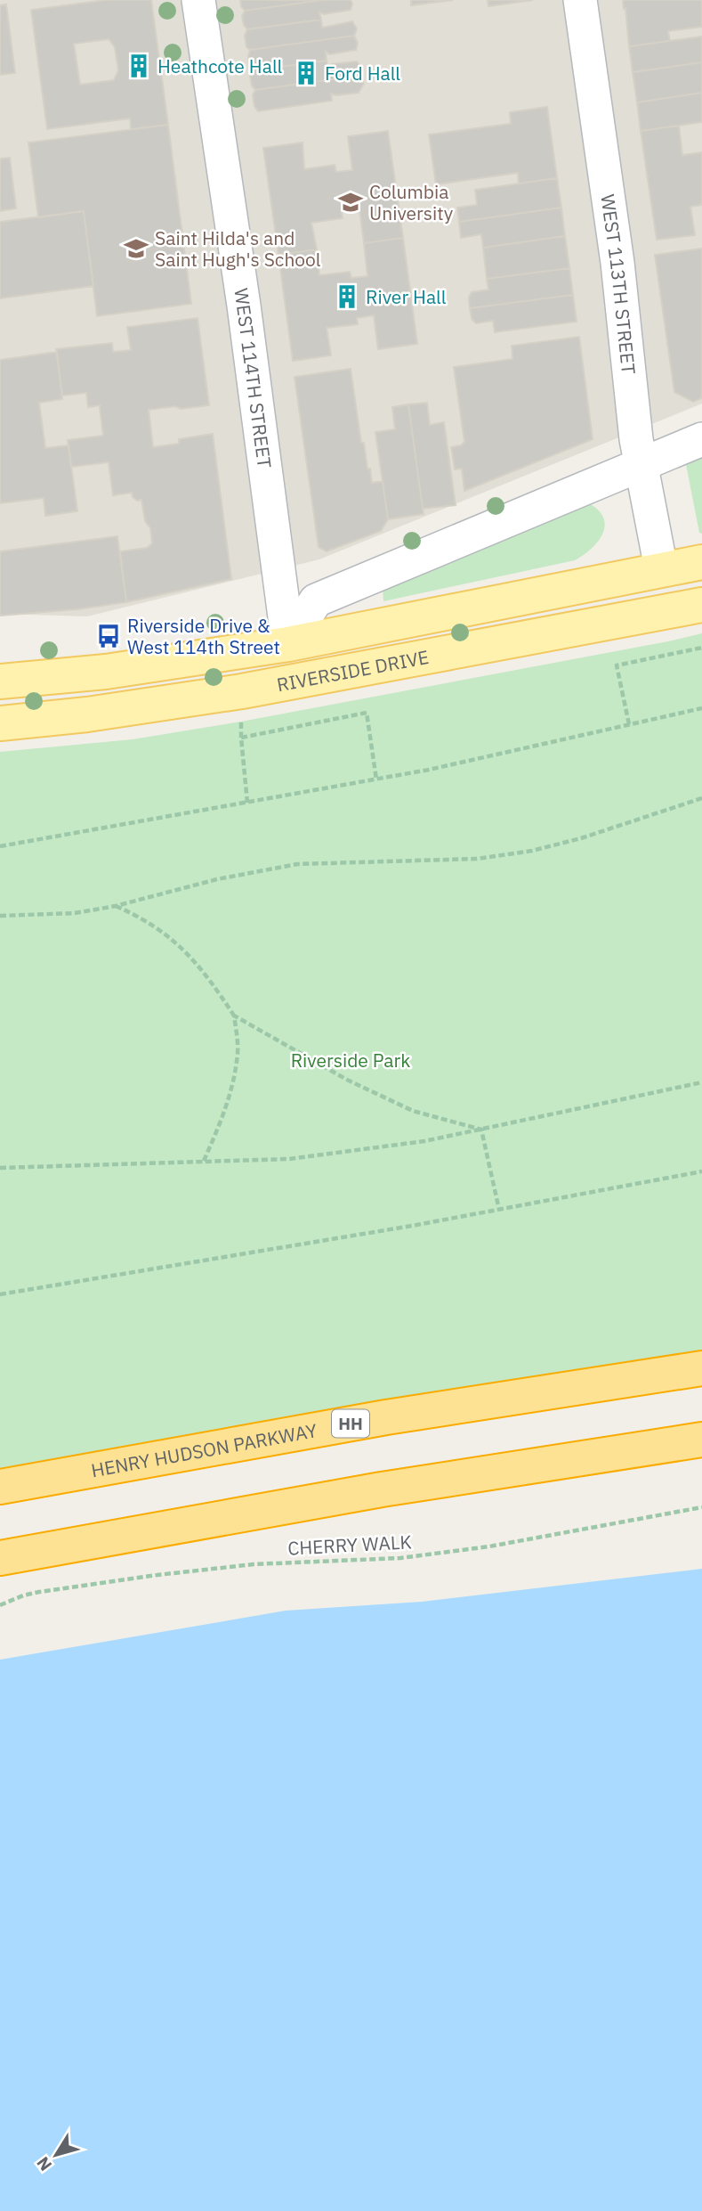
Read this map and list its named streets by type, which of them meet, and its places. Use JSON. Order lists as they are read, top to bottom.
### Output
{
  "streets": {
    "highway": ["HH", "HENRY HUDSON PARKWAY"],
    "main road": ["RIVERSIDE DRIVE"],
    "street": ["WEST 113TH STREET", "WEST 114TH STREET"],
    "path": ["CHERRY WALK"]
  },
  "crossings": [
    ["WEST 113TH STREET", "RIVERSIDE DRIVE"],
    ["WEST 114TH STREET", "RIVERSIDE DRIVE"]
  ],
  "parks": ["Riverside Park"],
  "places": {
    "building": ["Heathcote Hall", "Ford Hall", "River Hall"],
    "school or university": ["Columbia University", "Saint Hilda's and Saint Hugh's School"],
    "bus stop": ["Riverside Drive & West 114th Street"]
  },
  "north": "bottom left"
}
